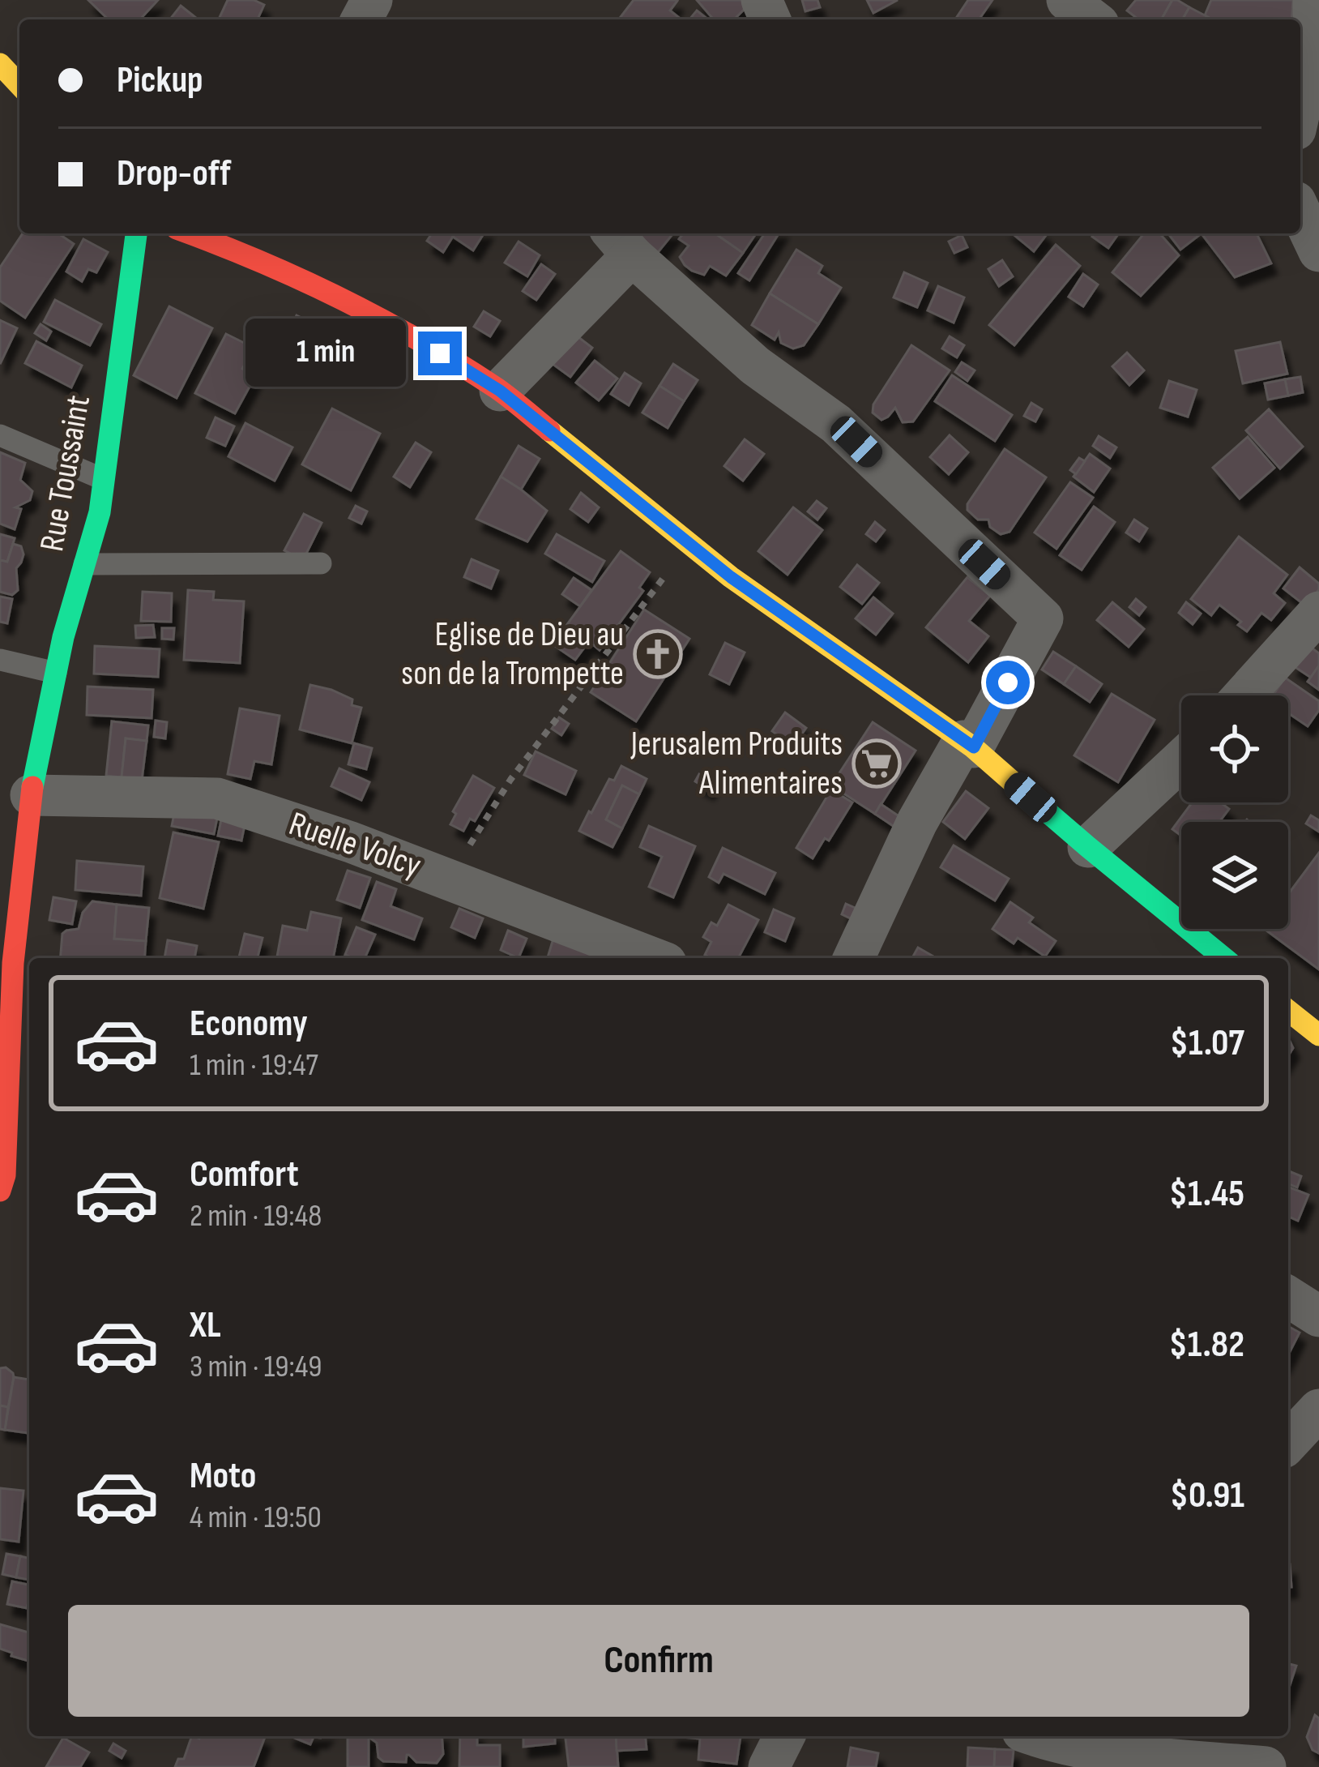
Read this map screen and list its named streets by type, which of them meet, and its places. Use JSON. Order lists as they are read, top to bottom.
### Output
{
  "streets": {
    "street": ["Rue Toussaint", "Ruelle Volcy"]
  },
  "crossings": [
    ["Rue Toussaint", "Ruelle Volcy"]
  ],
  "places": {
    "church": ["Eglise de Dieu au son de la Trompette"],
    "supermarket": ["Jerusalem Produits Alimentaires"]
  },
  "page": {
    "banner": ["Pickup", "Drop-off"],
    "bubble": "1 min",
    "list": [
      {
        "name": "Economy",
        "note": "1 min · 19:47",
        "value": "$1.07"
      },
      {
        "name": "Comfort",
        "note": "2 min · 19:48",
        "value": "$1.45"
      },
      {
        "name": "XL",
        "note": "3 min · 19:49",
        "value": "$1.82"
      },
      {
        "name": "Moto",
        "note": "4 min · 19:50",
        "value": "$0.91"
      }
    ],
    "buttons": "Confirm"
  }
}
